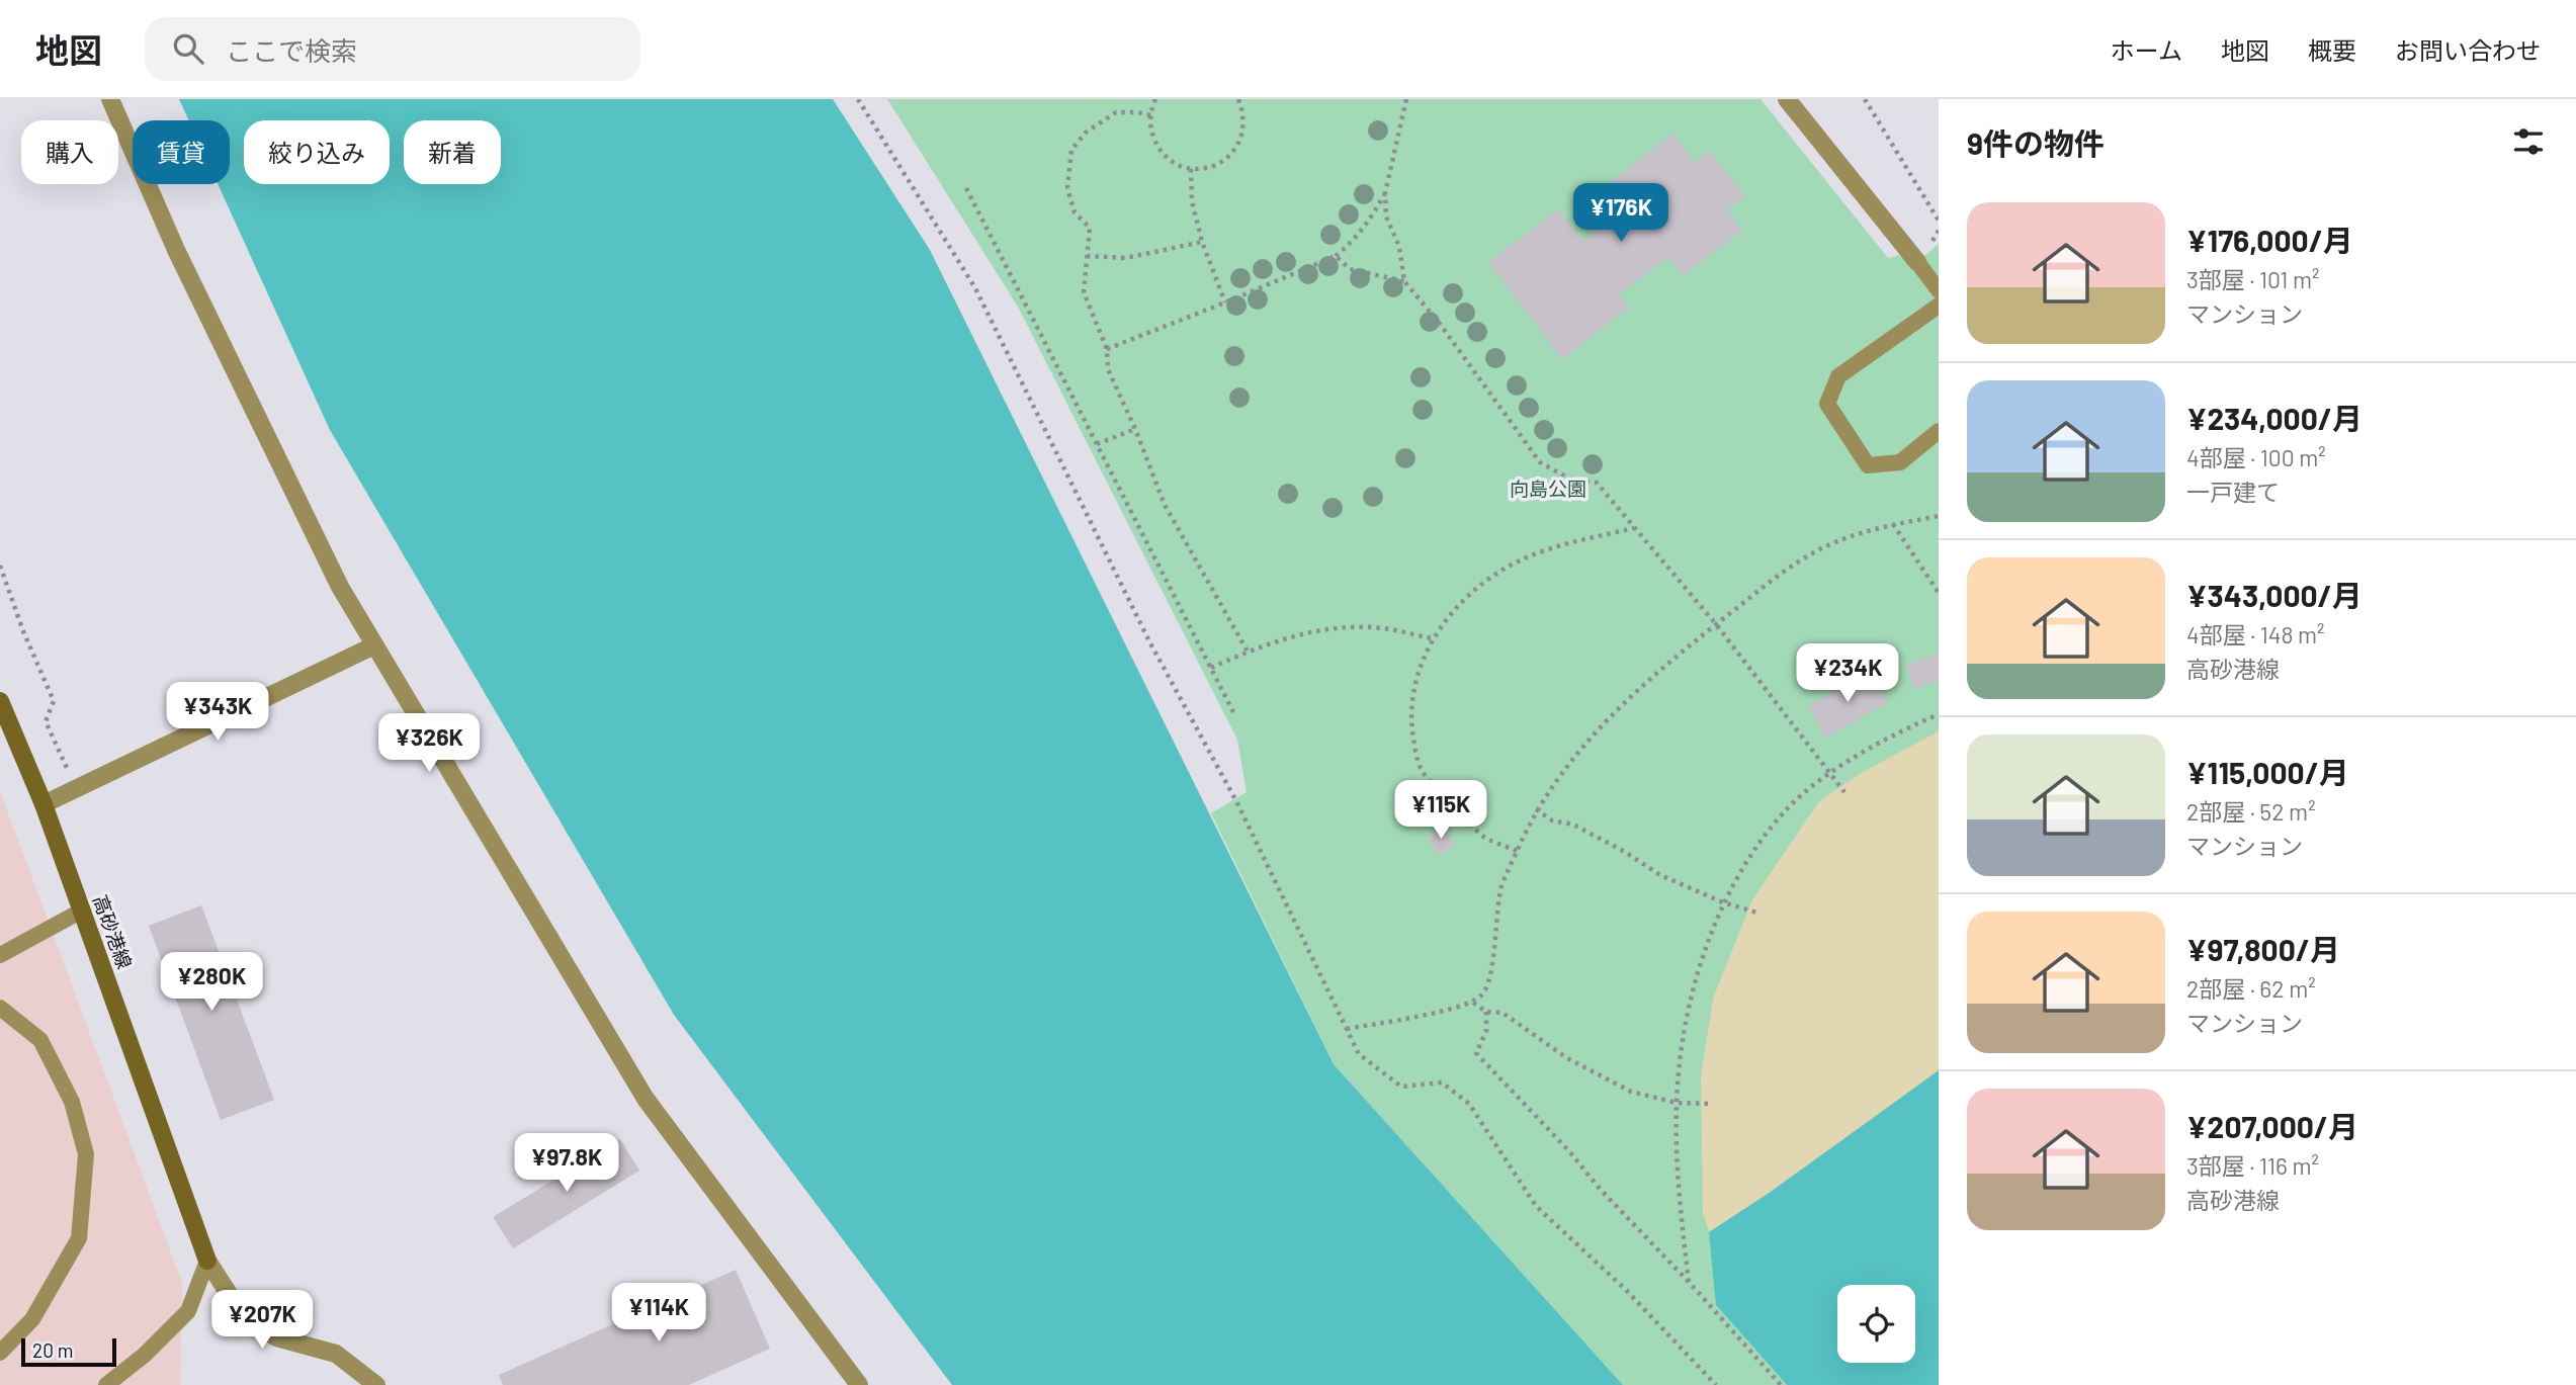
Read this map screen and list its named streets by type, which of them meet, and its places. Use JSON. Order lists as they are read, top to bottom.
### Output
{
  "streets": {
    "main road": ["高砂港線"]
  },
  "parks": ["向島公園"],
  "scale_bar": "20 m",
  "page": {
    "header": "地図",
    "search": "ここで検索",
    "nav": [
      "ホーム",
      "地図",
      "概要",
      "お問い合わせ"
    ],
    "heading": "9件の物件",
    "chip": [
      "購入",
      "賃貸",
      "絞り込み",
      "新着"
    ],
    "price": [
      "¥176K",
      "¥234K",
      "¥343K",
      "¥326K",
      "¥115K",
      "¥280K",
      "¥97.8K",
      "¥114K",
      "¥207K"
    ],
    "list": [
      {
        "name": "¥176,000/月",
        "note": "3部屋 · 101 m² · マンション"
      },
      {
        "name": "¥234,000/月",
        "note": "4部屋 · 100 m² · 一戸建て"
      },
      {
        "name": "¥343,000/月",
        "note": "4部屋 · 148 m² · 高砂港線"
      },
      {
        "name": "¥115,000/月",
        "note": "2部屋 · 52 m² · マンション"
      },
      {
        "name": "¥97,800/月",
        "note": "2部屋 · 62 m² · マンション"
      },
      {
        "name": "¥207,000/月",
        "note": "3部屋 · 116 m² · 高砂港線"
      }
    ],
    "scale": "20 m"
  }
}
